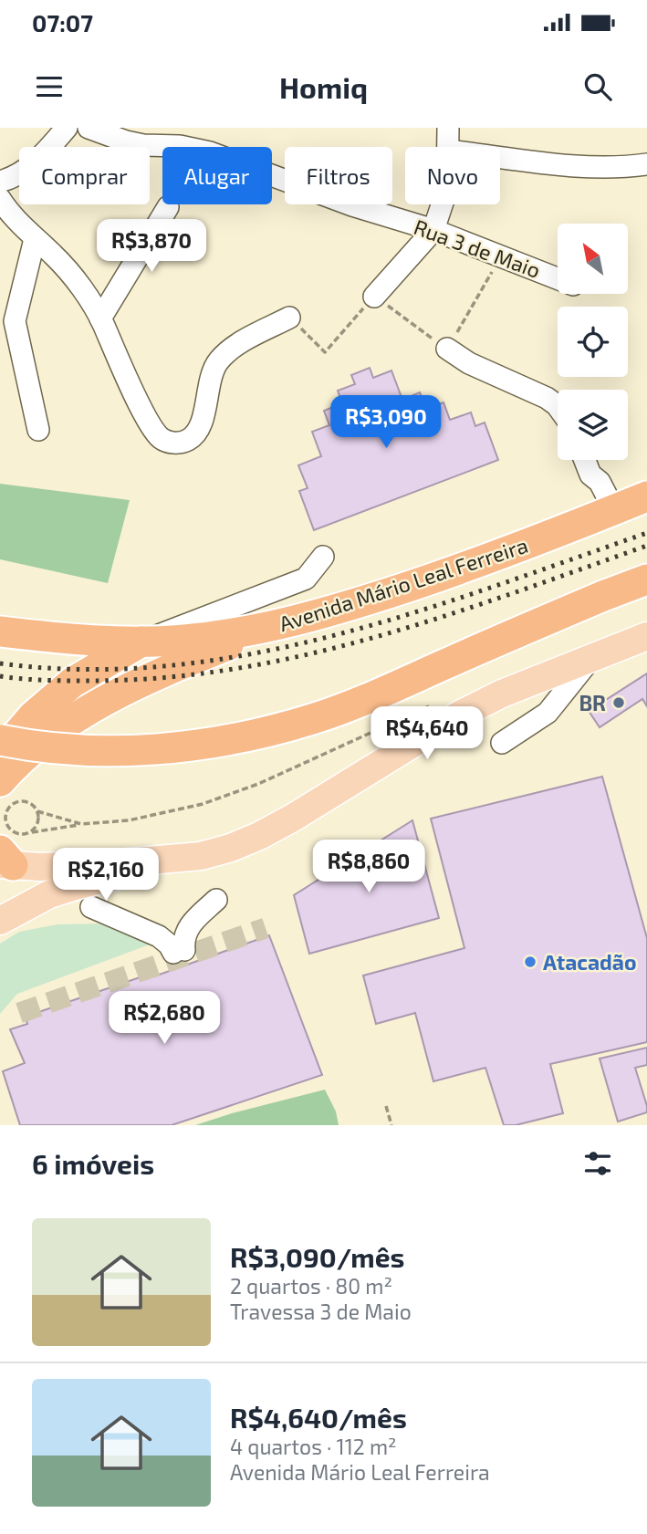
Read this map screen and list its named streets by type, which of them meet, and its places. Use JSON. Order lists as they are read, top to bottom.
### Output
{
  "streets": {
    "highway": ["Avenida Mário Leal Ferreira"],
    "street": ["Rua 3 de Maio"]
  },
  "places": ["BR", "Atacadão"],
  "north": "top left",
  "page": {
    "status": "07:07",
    "header": "Homiq",
    "chip": [
      "Comprar",
      "Alugar",
      "Filtros",
      "Novo"
    ],
    "price": [
      "R$3,870",
      "R$3,090",
      "R$4,640",
      "R$8,860",
      "R$2,160",
      "R$2,680"
    ],
    "heading": "6 imóveis",
    "list": [
      {
        "name": "R$3,090/mês",
        "note": "2 quartos · 80 m² · Travessa 3 de Maio"
      },
      {
        "name": "R$4,640/mês",
        "note": "4 quartos · 112 m² · Avenida Mário Leal Ferreira"
      }
    ]
  }
}
